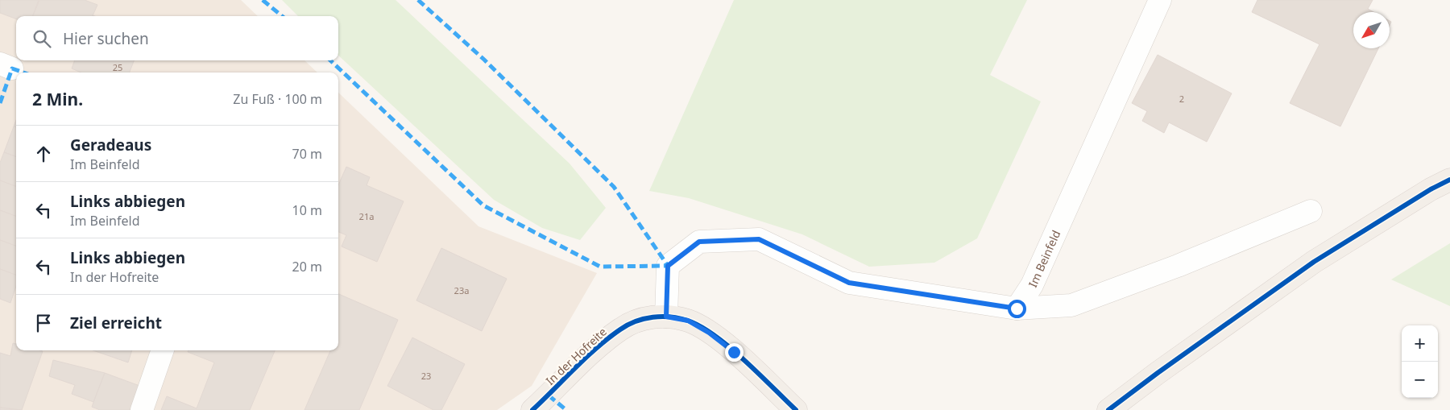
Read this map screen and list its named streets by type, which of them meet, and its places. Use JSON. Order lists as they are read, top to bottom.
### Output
{
  "streets": {
    "main road": ["In der Hofreite"],
    "lane": ["Im Beinfeld"]
  },
  "house_numbers": [
    "25",
    "2",
    "21a",
    "23a",
    "23"
  ],
  "north": "bottom left",
  "page": {
    "search": "Hier suchen",
    "heading": ["2 Min.", "Zu Fuß · 100 m"],
    "list": [
      ["Geradeaus", "Im Beinfeld", "70 m"],
      ["Links abbiegen", "Im Beinfeld", "10 m"],
      ["Links abbiegen", "In der Hofreite", "20 m"],
      "Ziel erreicht"
    ],
    "map_buttons": ["+", "−"]
  }
}
